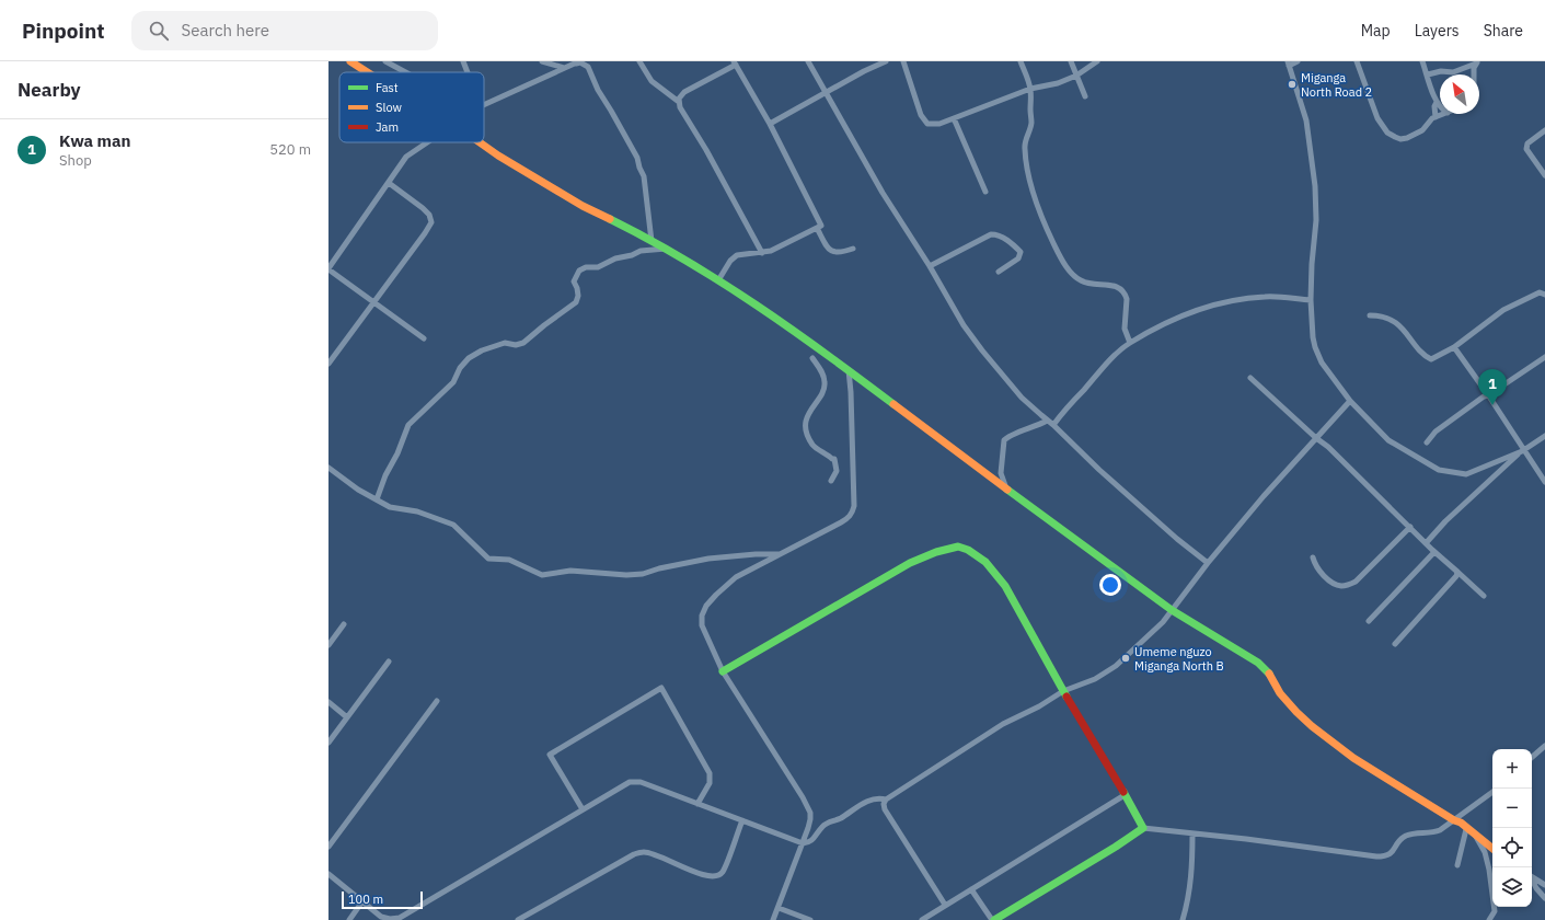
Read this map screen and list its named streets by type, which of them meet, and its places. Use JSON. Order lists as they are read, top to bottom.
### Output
{
  "places": ["Miganga North Road 2", "Umeme nguzo Miganga North B"],
  "legend": ["Fast", "Slow", "Jam"],
  "scale_bar": "100 m",
  "north": "top left",
  "page": {
    "header": "Pinpoint",
    "search": "Search here",
    "nav": ["Map", "Layers", "Share"],
    "heading": "Nearby",
    "list": [
      {
        "mark": "1",
        "name": "Kwa man",
        "note": "Shop",
        "value": "520 m"
      }
    ],
    "pins": "1",
    "map_buttons": ["+", "−"],
    "scale": "100 m"
  }
}
